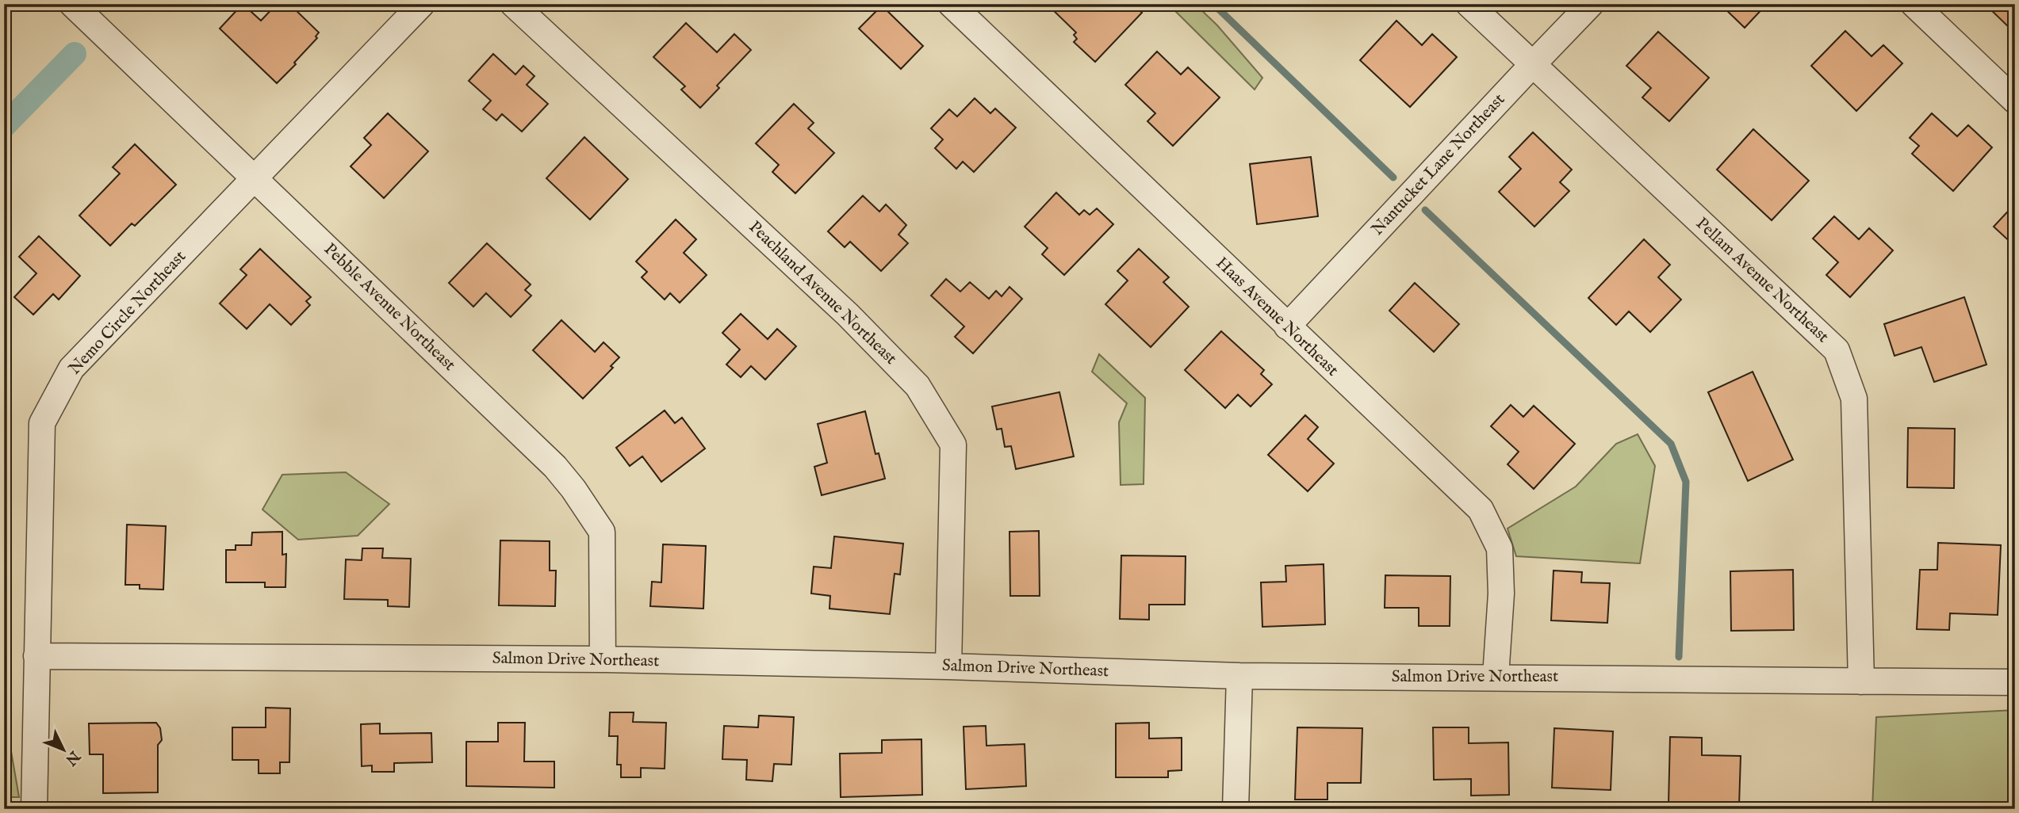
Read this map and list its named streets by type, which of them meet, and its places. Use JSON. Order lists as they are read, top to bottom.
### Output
{
  "streets": {
    "street": [
      "Nantucket Lane Northeast",
      "Pellam Avenue Northeast",
      "Peachland Avenue Northeast",
      "Pebble Avenue Northeast",
      "Nemo Circle Northeast",
      "Haas Avenue Northeast",
      "Salmon Drive Northeast"
    ]
  },
  "crossings": [
    ["Nantucket Lane Northeast", "Pellam Avenue Northeast"],
    ["Nantucket Lane Northeast", "Haas Avenue Northeast"],
    ["Pellam Avenue Northeast", "Salmon Drive Northeast"],
    ["Peachland Avenue Northeast", "Salmon Drive Northeast"],
    ["Pebble Avenue Northeast", "Nemo Circle Northeast"],
    ["Pebble Avenue Northeast", "Salmon Drive Northeast"],
    ["Nemo Circle Northeast", "Salmon Drive Northeast"],
    ["Haas Avenue Northeast", "Salmon Drive Northeast"]
  ],
  "north": "bottom right"
}
